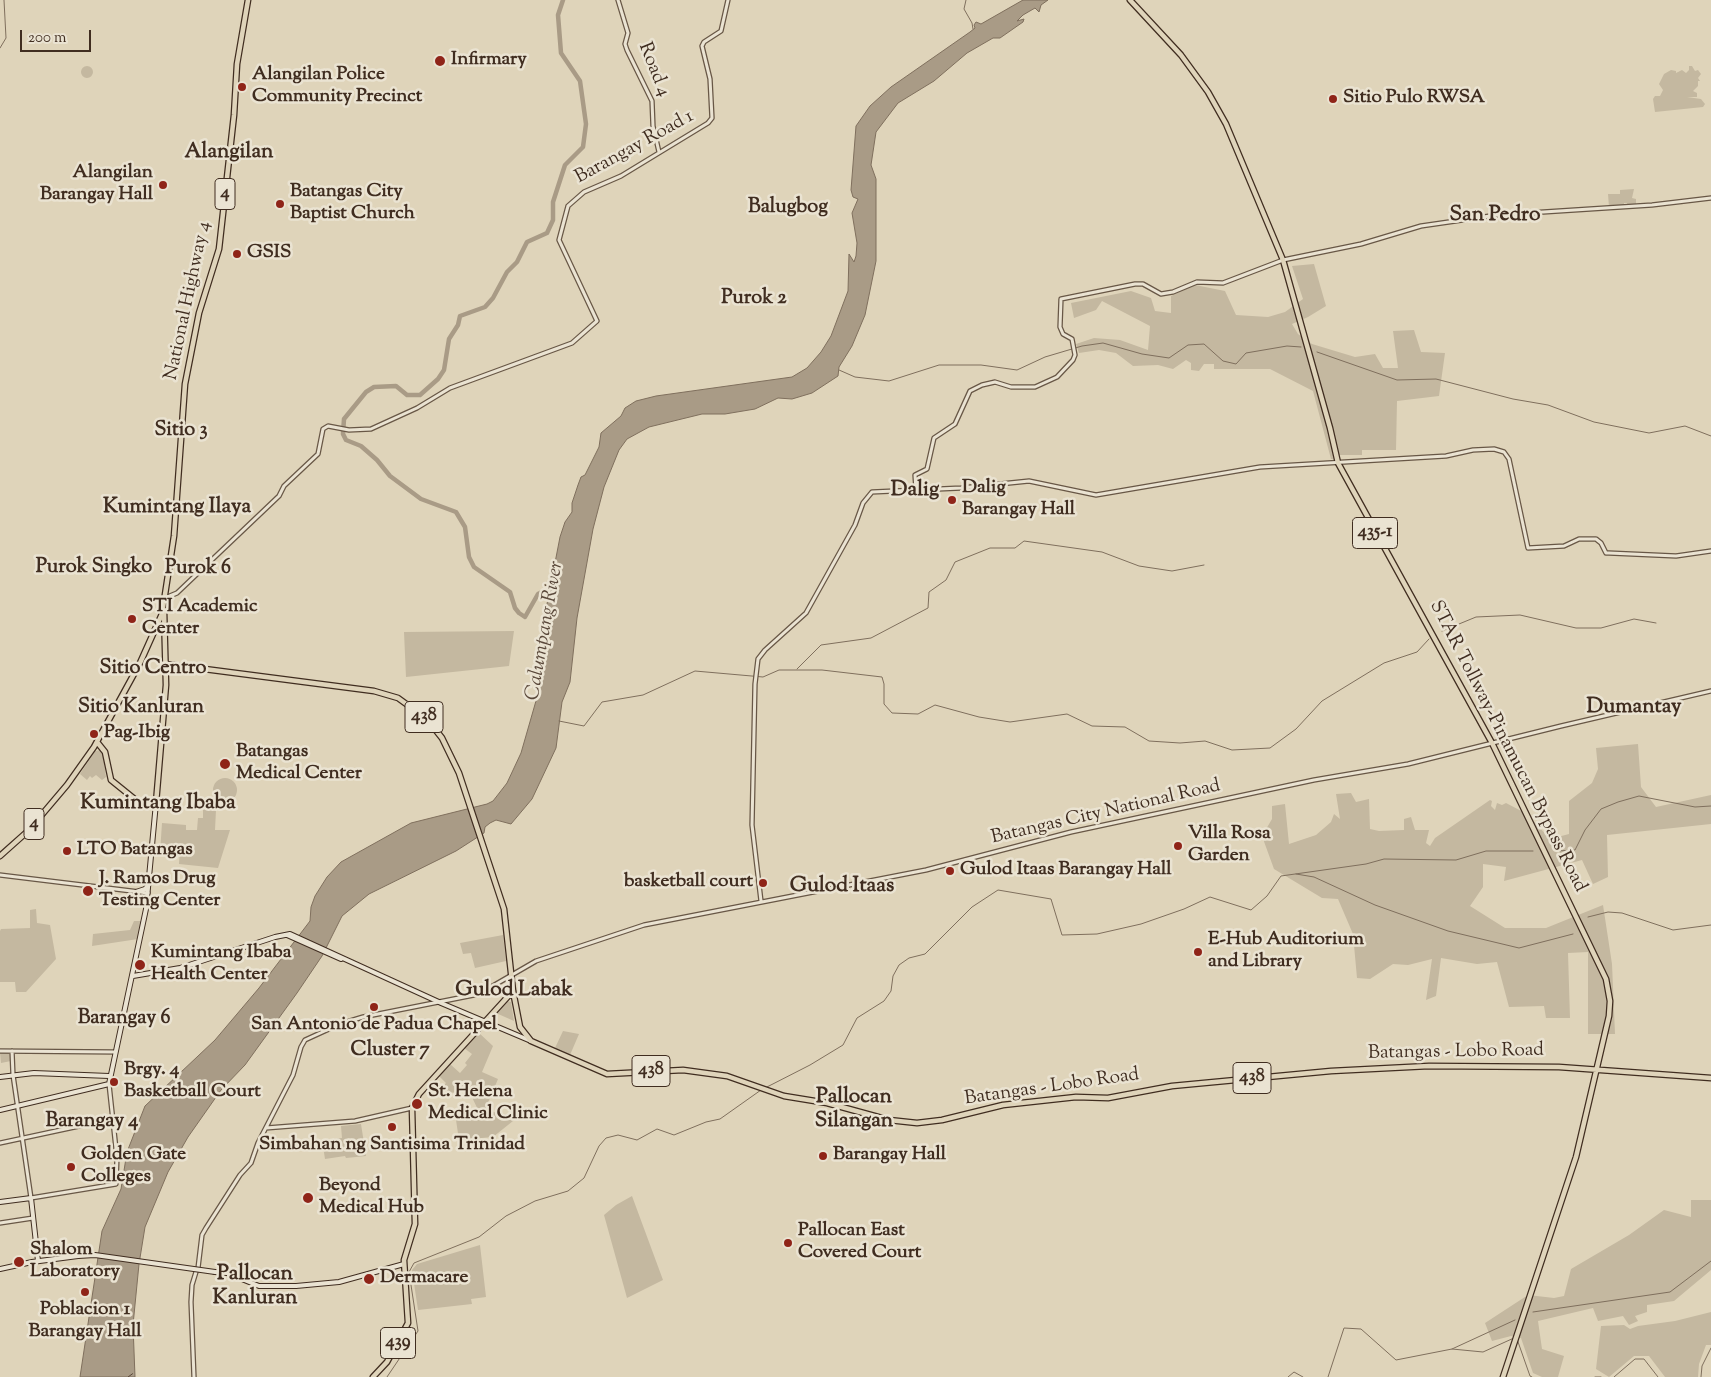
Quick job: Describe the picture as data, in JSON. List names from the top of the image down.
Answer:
{
  "streets": {
    "main road": [
      "4",
      "National Highway 4",
      "435-1",
      "438",
      "STAR Tollway-Pinamucan Bypass Road",
      "Batangas - Lobo Road",
      "439"
    ],
    "street": ["Road 4", "Barangay Road 1", "Batangas City National Road"]
  },
  "crossings": [
    ["Road 4", "Barangay Road 1"],
    ["Barangay Road 1", "National Highway 4"],
    ["4", "National Highway 4"],
    ["National Highway 4", "438"],
    ["438", "Batangas City National Road"],
    ["438", "Batangas - Lobo Road"],
    ["STAR Tollway-Pinamucan Bypass Road", "Batangas City National Road"],
    ["STAR Tollway-Pinamucan Bypass Road", "Batangas - Lobo Road"]
  ],
  "districts": [
    "Alangilan",
    "Balugbog",
    "San Pedro",
    "Purok 2",
    "Sitio 3",
    "Dalig",
    "Kumintang Ilaya",
    "Purok Singko",
    "Purok 6",
    "Sitio Centro",
    "Dumantay",
    "Sitio Kanluran",
    "Kumintang Ibaba",
    "Gulod Itaas",
    "Gulod Labak",
    "Barangay 6",
    "Cluster 7",
    "Pallocan Silangan",
    "Barangay 4",
    "Pallocan Kanluran"
  ],
  "water": ["Calumpang River"],
  "places": [
    "Infirmary",
    "Alangilan Police Community Precinct",
    "Sitio Pulo RWSA",
    "Alangilan Barangay Hall",
    "Batangas City Baptist Church",
    "GSIS",
    "Dalig Barangay Hall",
    "STI Academic Center",
    "Pag-Ibig",
    "Batangas Medical Center",
    "Villa Rosa Garden",
    "LTO Batangas",
    "Gulod Itaas Barangay Hall",
    "basketball court",
    "J. Ramos Drug Testing Center",
    "E-Hub Auditorium and Library",
    "Kumintang Ibaba Health Center",
    "San Antonio de Padua Chapel",
    "Brgy. 4 Basketball Court",
    "St. Helena Medical Clinic",
    "Simbahan ng Santisima Trinidad",
    "Barangay Hall",
    "Golden Gate Colleges",
    "Beyond Medical Hub",
    "Pallocan East Covered Court",
    "Shalom Laboratory",
    "Dermacare",
    "Poblacion 1 Barangay Hall"
  ],
  "scale_bar": "200 m"
}
